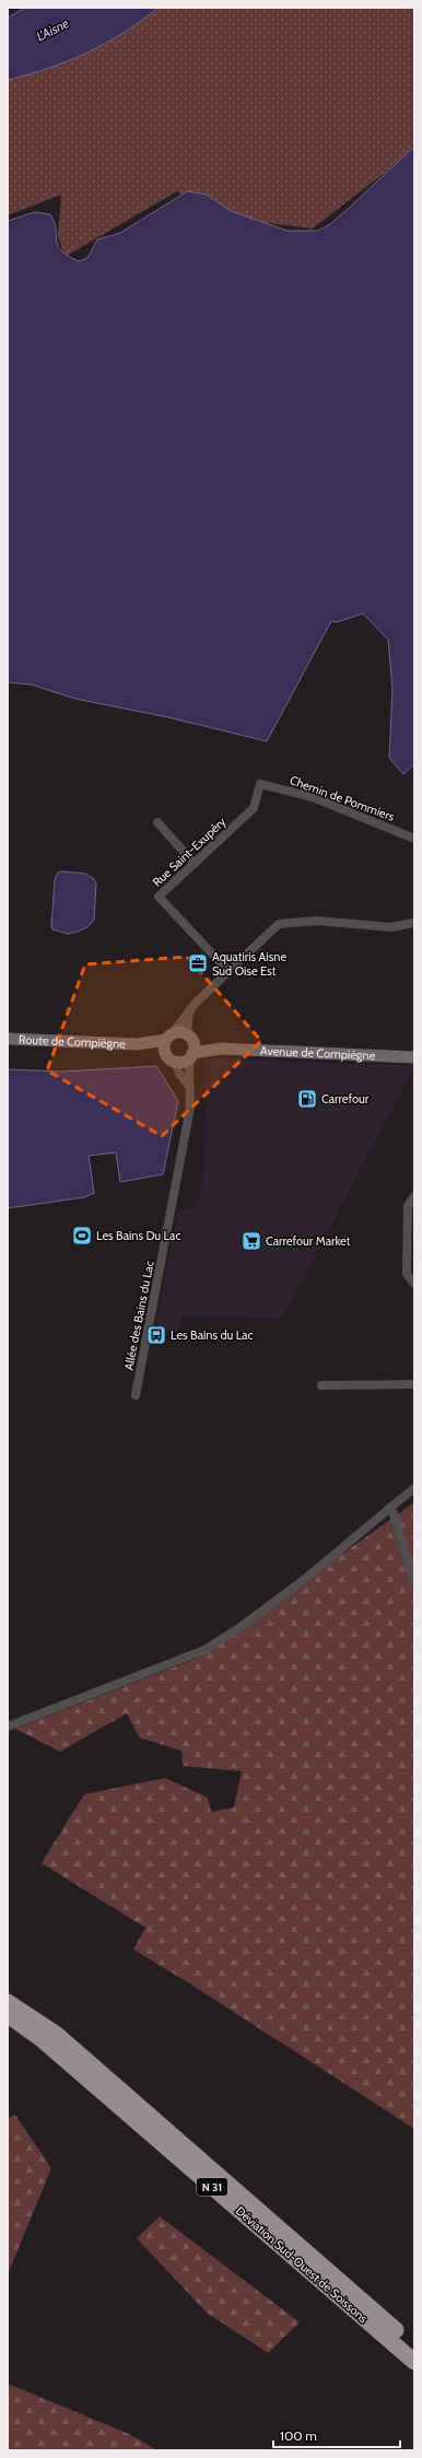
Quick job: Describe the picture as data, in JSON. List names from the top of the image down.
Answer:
{
  "streets": {
    "highway": ["N 31", "Déviation Sud-Ouest de Soissons"],
    "main road": ["Route de Compiègne", "Avenue de Compiègne"],
    "street": ["Chemin de Pommiers", "Rue Saint-Exupéry", "Allée des Bains du Lac"]
  },
  "crossings": [
    ["Chemin de Pommiers", "Rue Saint-Exupéry"],
    ["Avenue de Compiègne", "Allée des Bains du Lac"]
  ],
  "water": ["L'Aisne"],
  "places": {
    "office": ["Aquatiris Aisne Sud Oise Est"],
    "fuel station": ["Carrefour"],
    "sports": ["Les Bains Du Lac"],
    "supermarket": ["Carrefour Market"],
    "bus stop": ["Les Bains du Lac"]
  },
  "scale_bar": "100 m"
}
